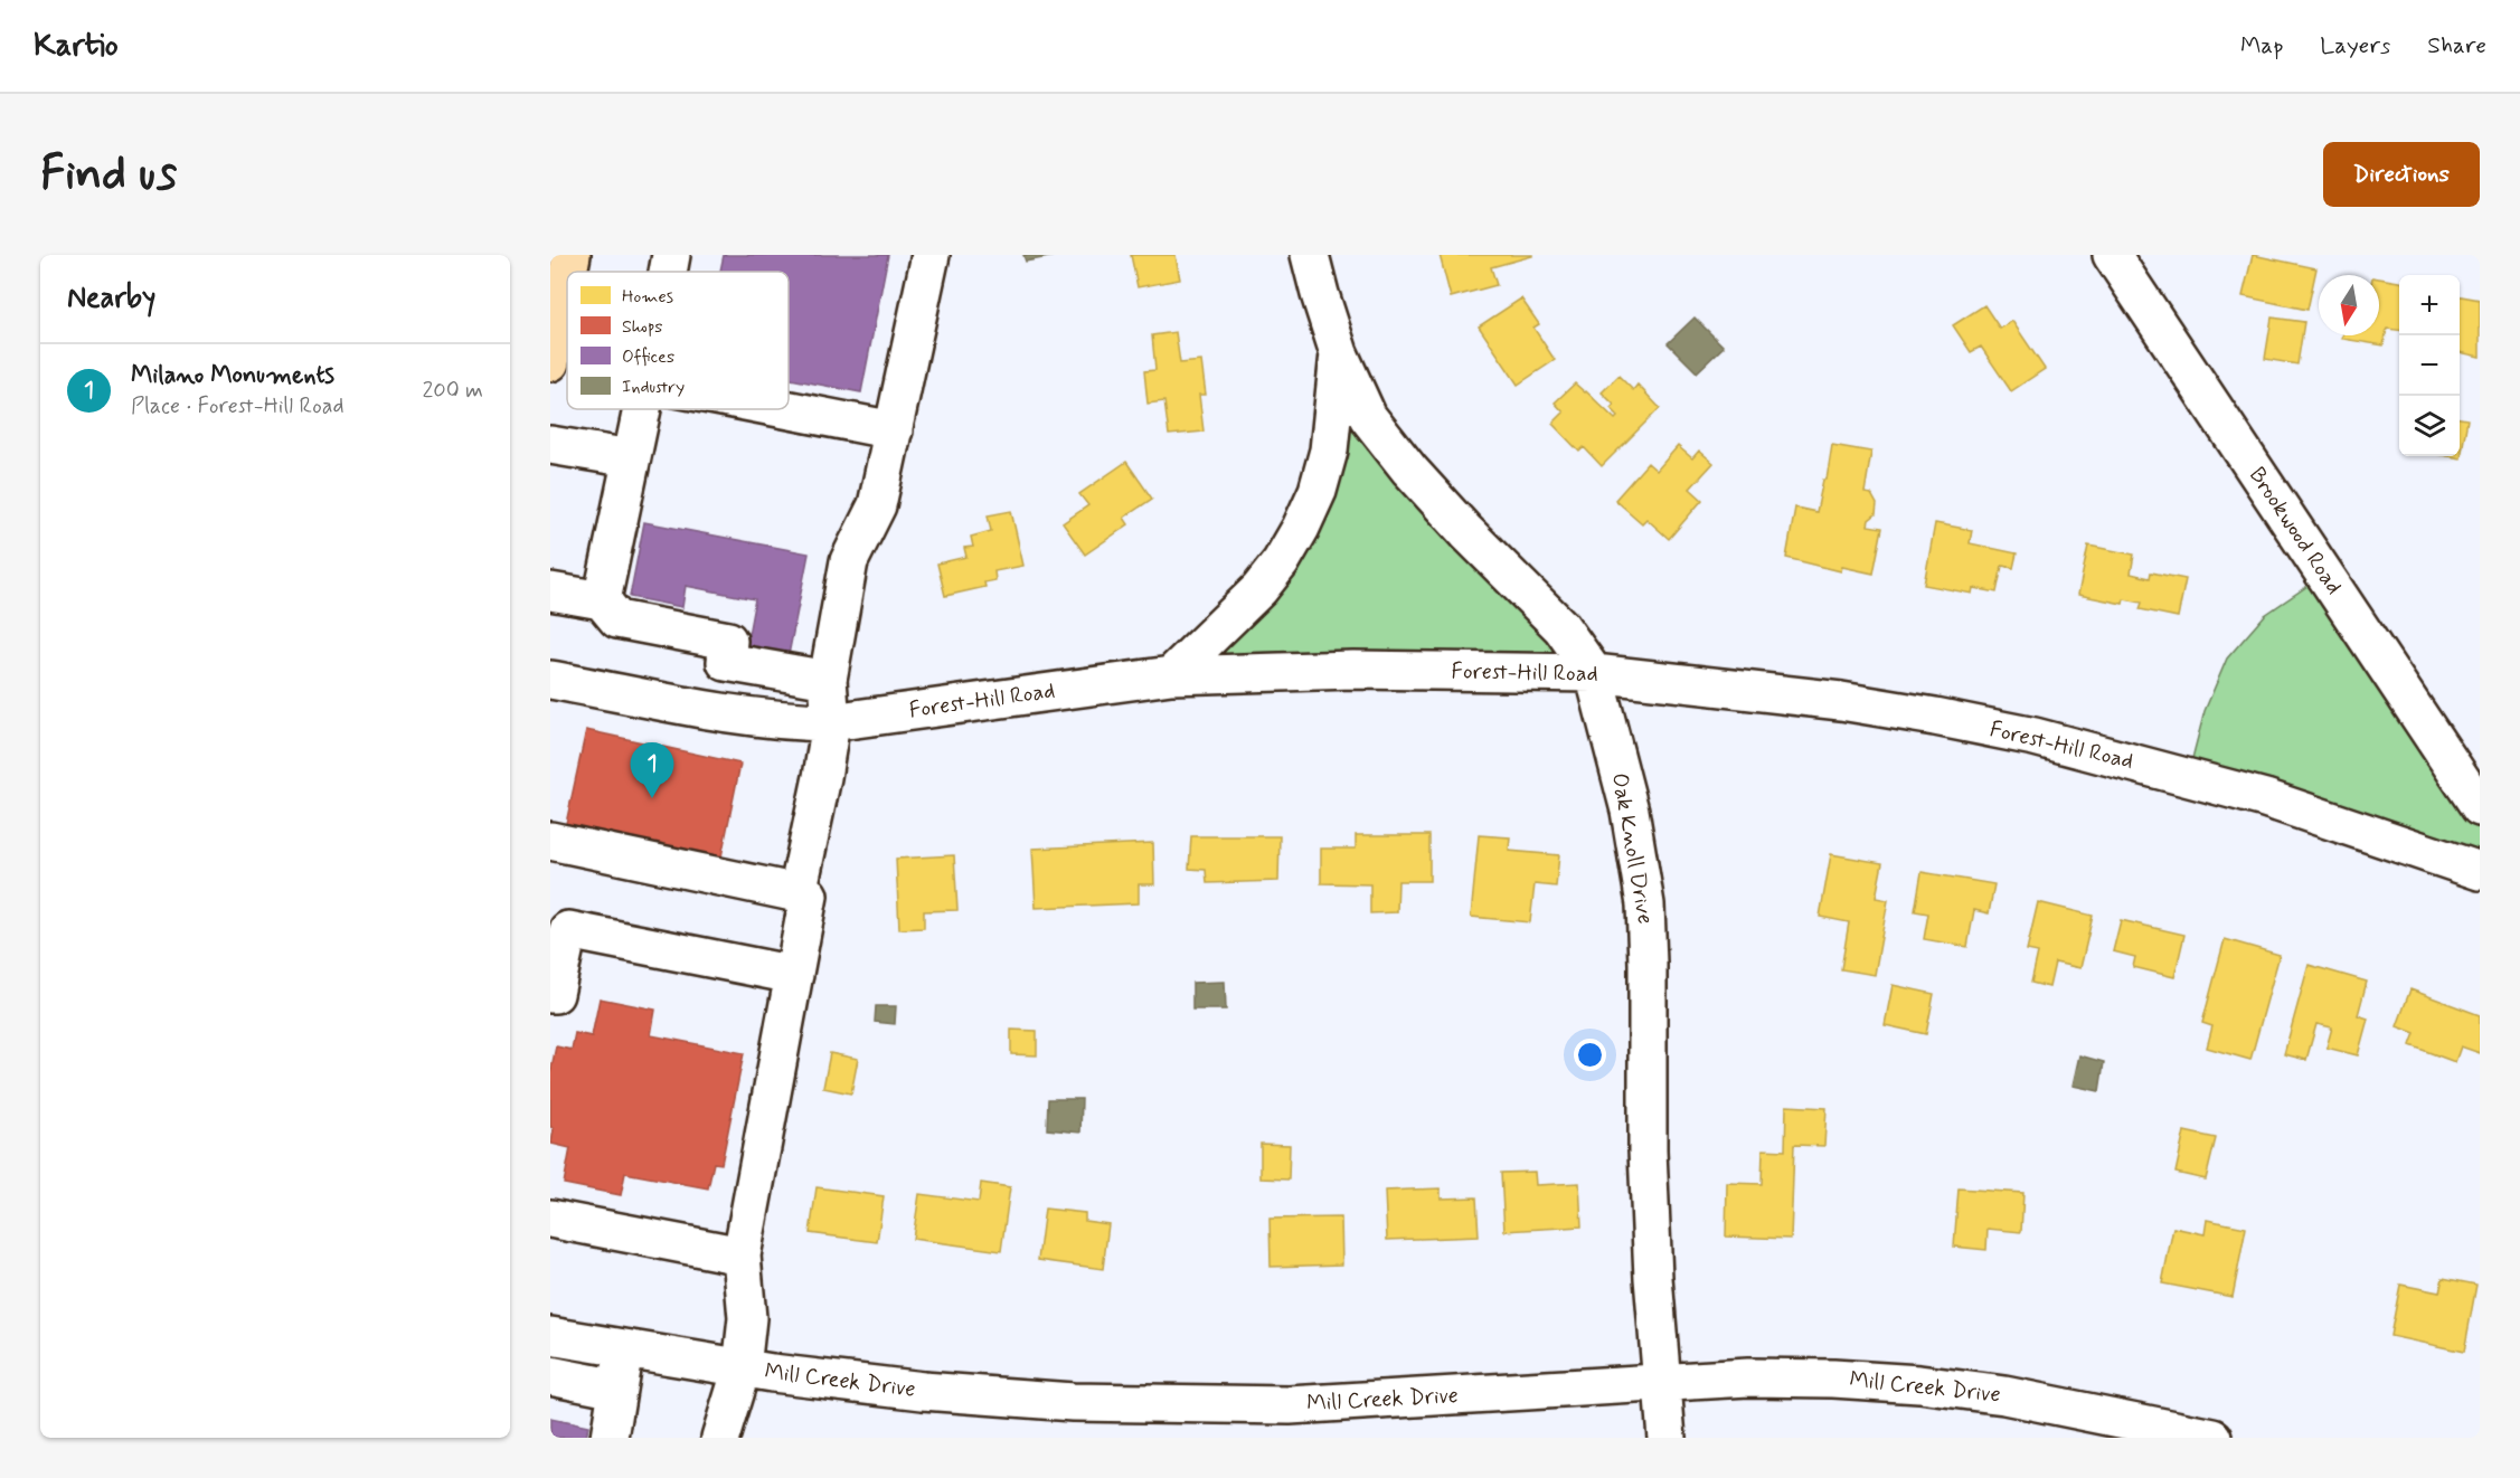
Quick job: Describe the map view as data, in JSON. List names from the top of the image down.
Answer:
{
  "streets": {
    "street": [
      "Brookwood Road",
      "Forest-Hill Road",
      "Oak Knoll Drive",
      "Mill Creek Drive"
    ]
  },
  "crossings": [
    ["Forest-Hill Road", "Oak Knoll Drive"],
    ["Oak Knoll Drive", "Mill Creek Drive"]
  ],
  "legend": [
    "Homes",
    "Shops",
    "Offices",
    "Industry"
  ],
  "north": "bottom",
  "page": {
    "header": "Kartio",
    "nav": ["Map", "Layers", "Share"],
    "buttons": "Directions",
    "title": "Find us",
    "heading": "Nearby",
    "map_buttons": ["+", "−"],
    "list": [
      {
        "mark": "1",
        "name": "Milano Monuments",
        "note": "Place · Forest-Hill Road",
        "value": "200 m"
      }
    ],
    "pins": "1"
  }
}
